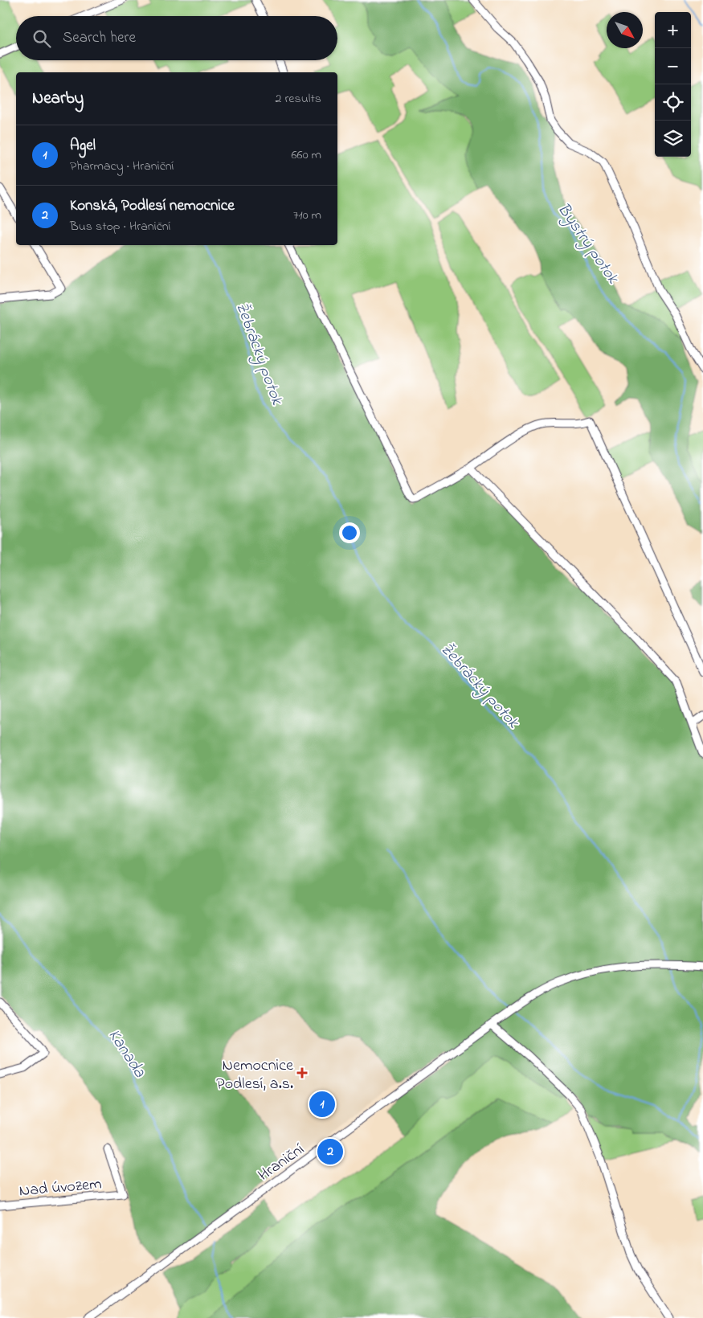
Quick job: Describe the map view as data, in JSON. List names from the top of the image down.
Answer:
{
  "streets": {
    "street": ["Hraniční", "Nad úvozem"]
  },
  "water": ["Bystrý potok", "Žebrácký potok", "Kanada"],
  "places": {
    "health": ["Nemocnice Podlesí, a.s."]
  },
  "north": "bottom right",
  "page": {
    "map_buttons": ["+", "−"],
    "search": "Search here",
    "heading": ["Nearby", "2 results"],
    "list": [
      {
        "mark": "1",
        "name": "Agel",
        "note": "Pharmacy · Hraniční",
        "value": "660 m"
      },
      {
        "mark": "2",
        "name": "Konská, Podlesí nemocnice",
        "note": "Bus stop · Hraniční",
        "value": "710 m"
      }
    ],
    "pins": ["1", "2"]
  }
}
